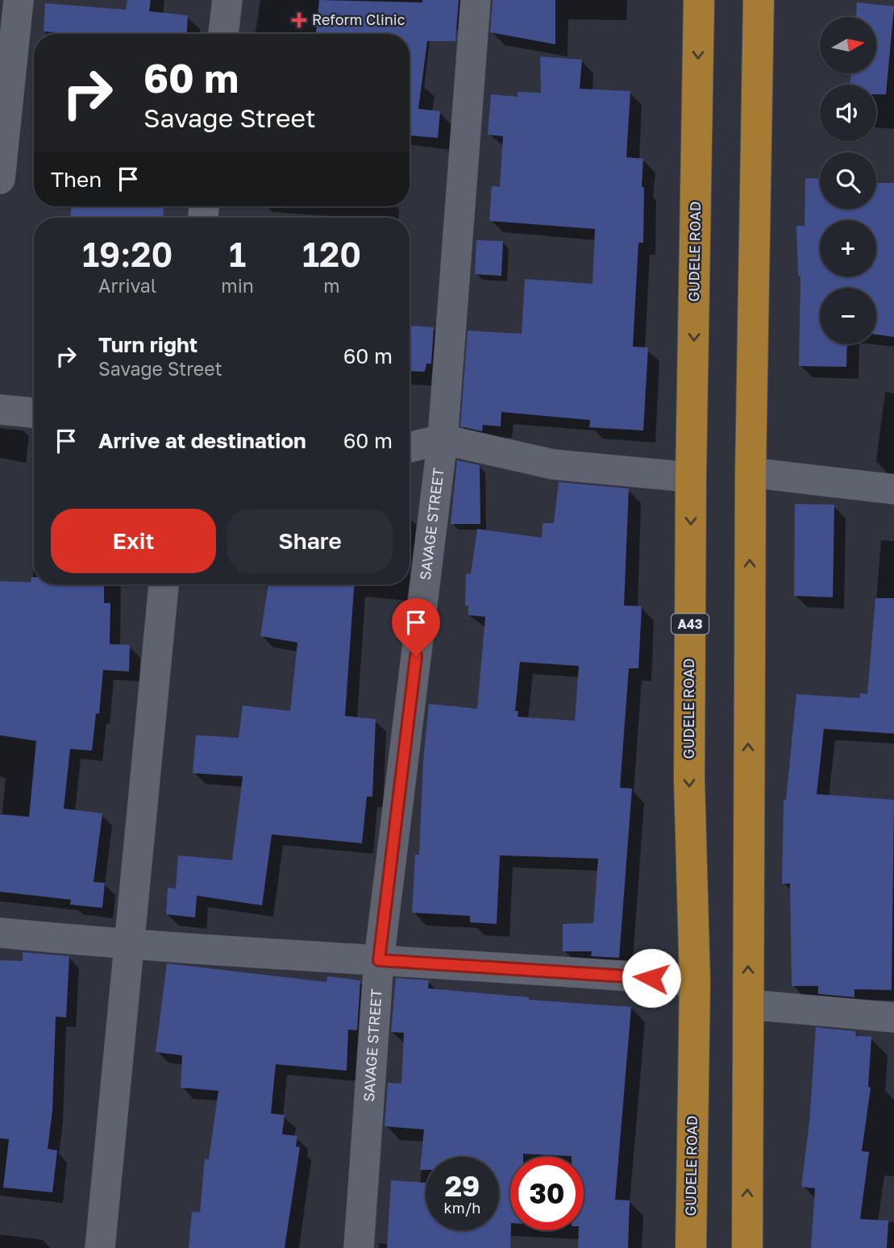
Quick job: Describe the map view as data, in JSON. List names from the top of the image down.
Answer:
{
  "streets": {
    "highway": ["GUDELE ROAD", "A43"],
    "street": ["SAVAGE STREET"]
  },
  "places": {
    "health": ["Reform Clinic"]
  },
  "north": "right",
  "page": {
    "map_buttons": ["+", "−"],
    "turn": ["60 m", "Savage Street"],
    "then": "Then",
    "eta": [
      "19:20",
      "Arrival",
      "1",
      "min",
      "120",
      "m"
    ],
    "list": [
      {
        "name": "Turn right",
        "note": "Savage Street",
        "value": "60 m"
      },
      {
        "name": "Arrive at destination",
        "value": "60 m"
      }
    ],
    "buttons": ["Exit", "Share"],
    "speed": "29 km/h",
    "limit": "30"
  }
}
